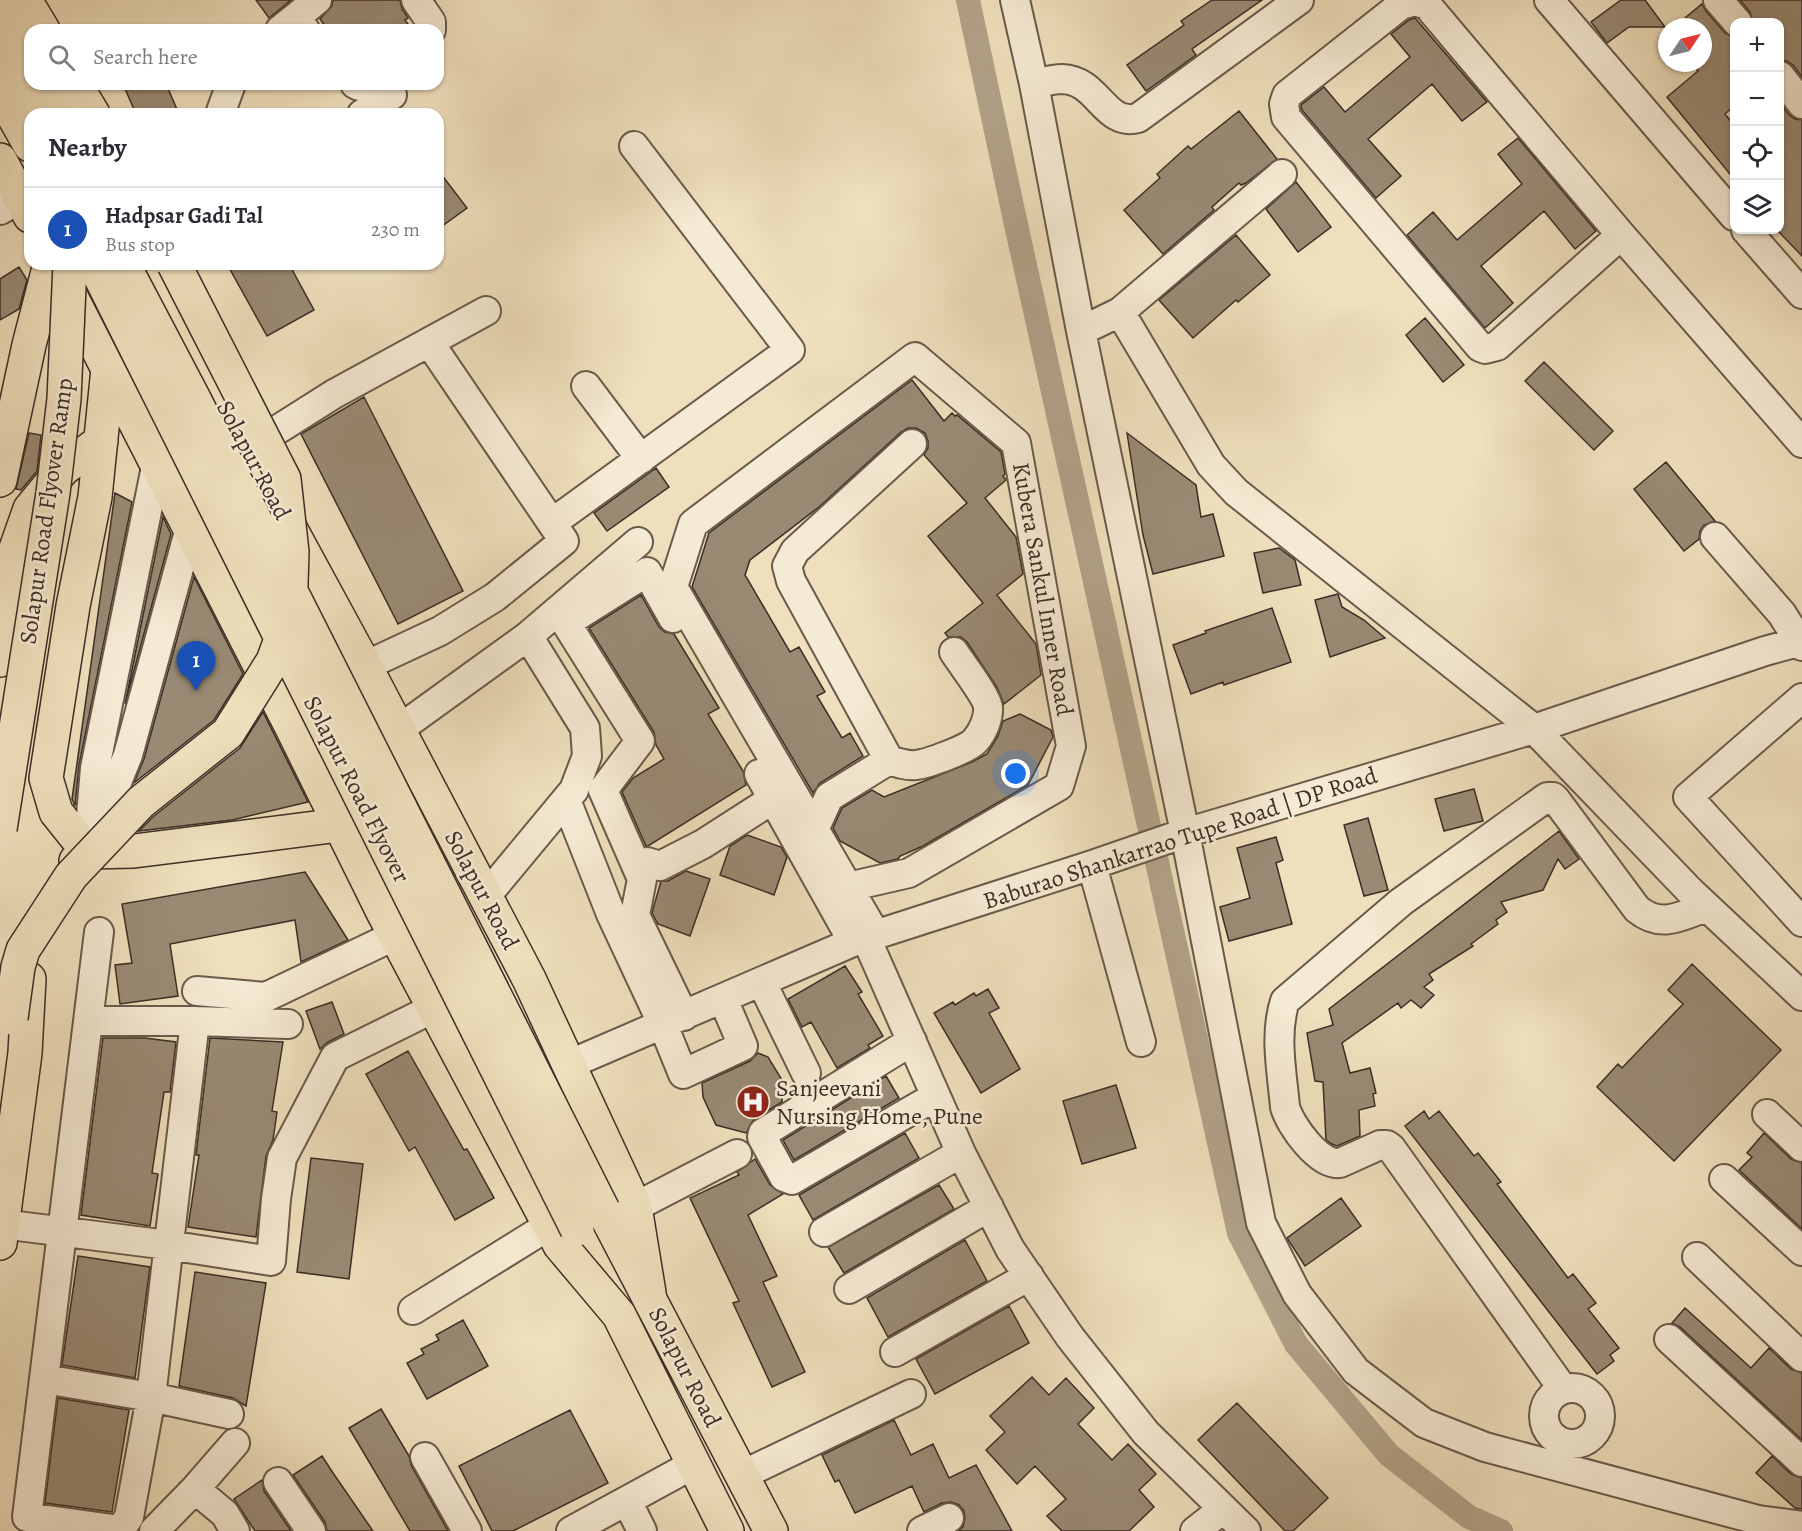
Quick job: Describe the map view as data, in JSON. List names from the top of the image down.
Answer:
{
  "streets": {
    "main road": ["Solapur Road", "Solapur Road Flyover Ramp", "Solapur Road Flyover"],
    "street": ["Kubera Sankul Inner Road", "Baburao Shankarrao Tupe Road | DP Road"]
  },
  "crossings": [
    ["Solapur Road", "Solapur Road Flyover"],
    ["Solapur Road", "Baburao Shankarrao Tupe Road | DP Road"],
    ["Kubera Sankul Inner Road", "Baburao Shankarrao Tupe Road | DP Road"]
  ],
  "places": {
    "hospital": ["Sanjeevani Nursing Home, Pune"]
  },
  "north": "top right",
  "page": {
    "map_buttons": ["+", "−"],
    "search": "Search here",
    "heading": "Nearby",
    "list": [
      {
        "mark": "1",
        "name": "Hadpsar Gadi Tal",
        "note": "Bus stop",
        "value": "230 m"
      }
    ],
    "pins": "1"
  }
}
